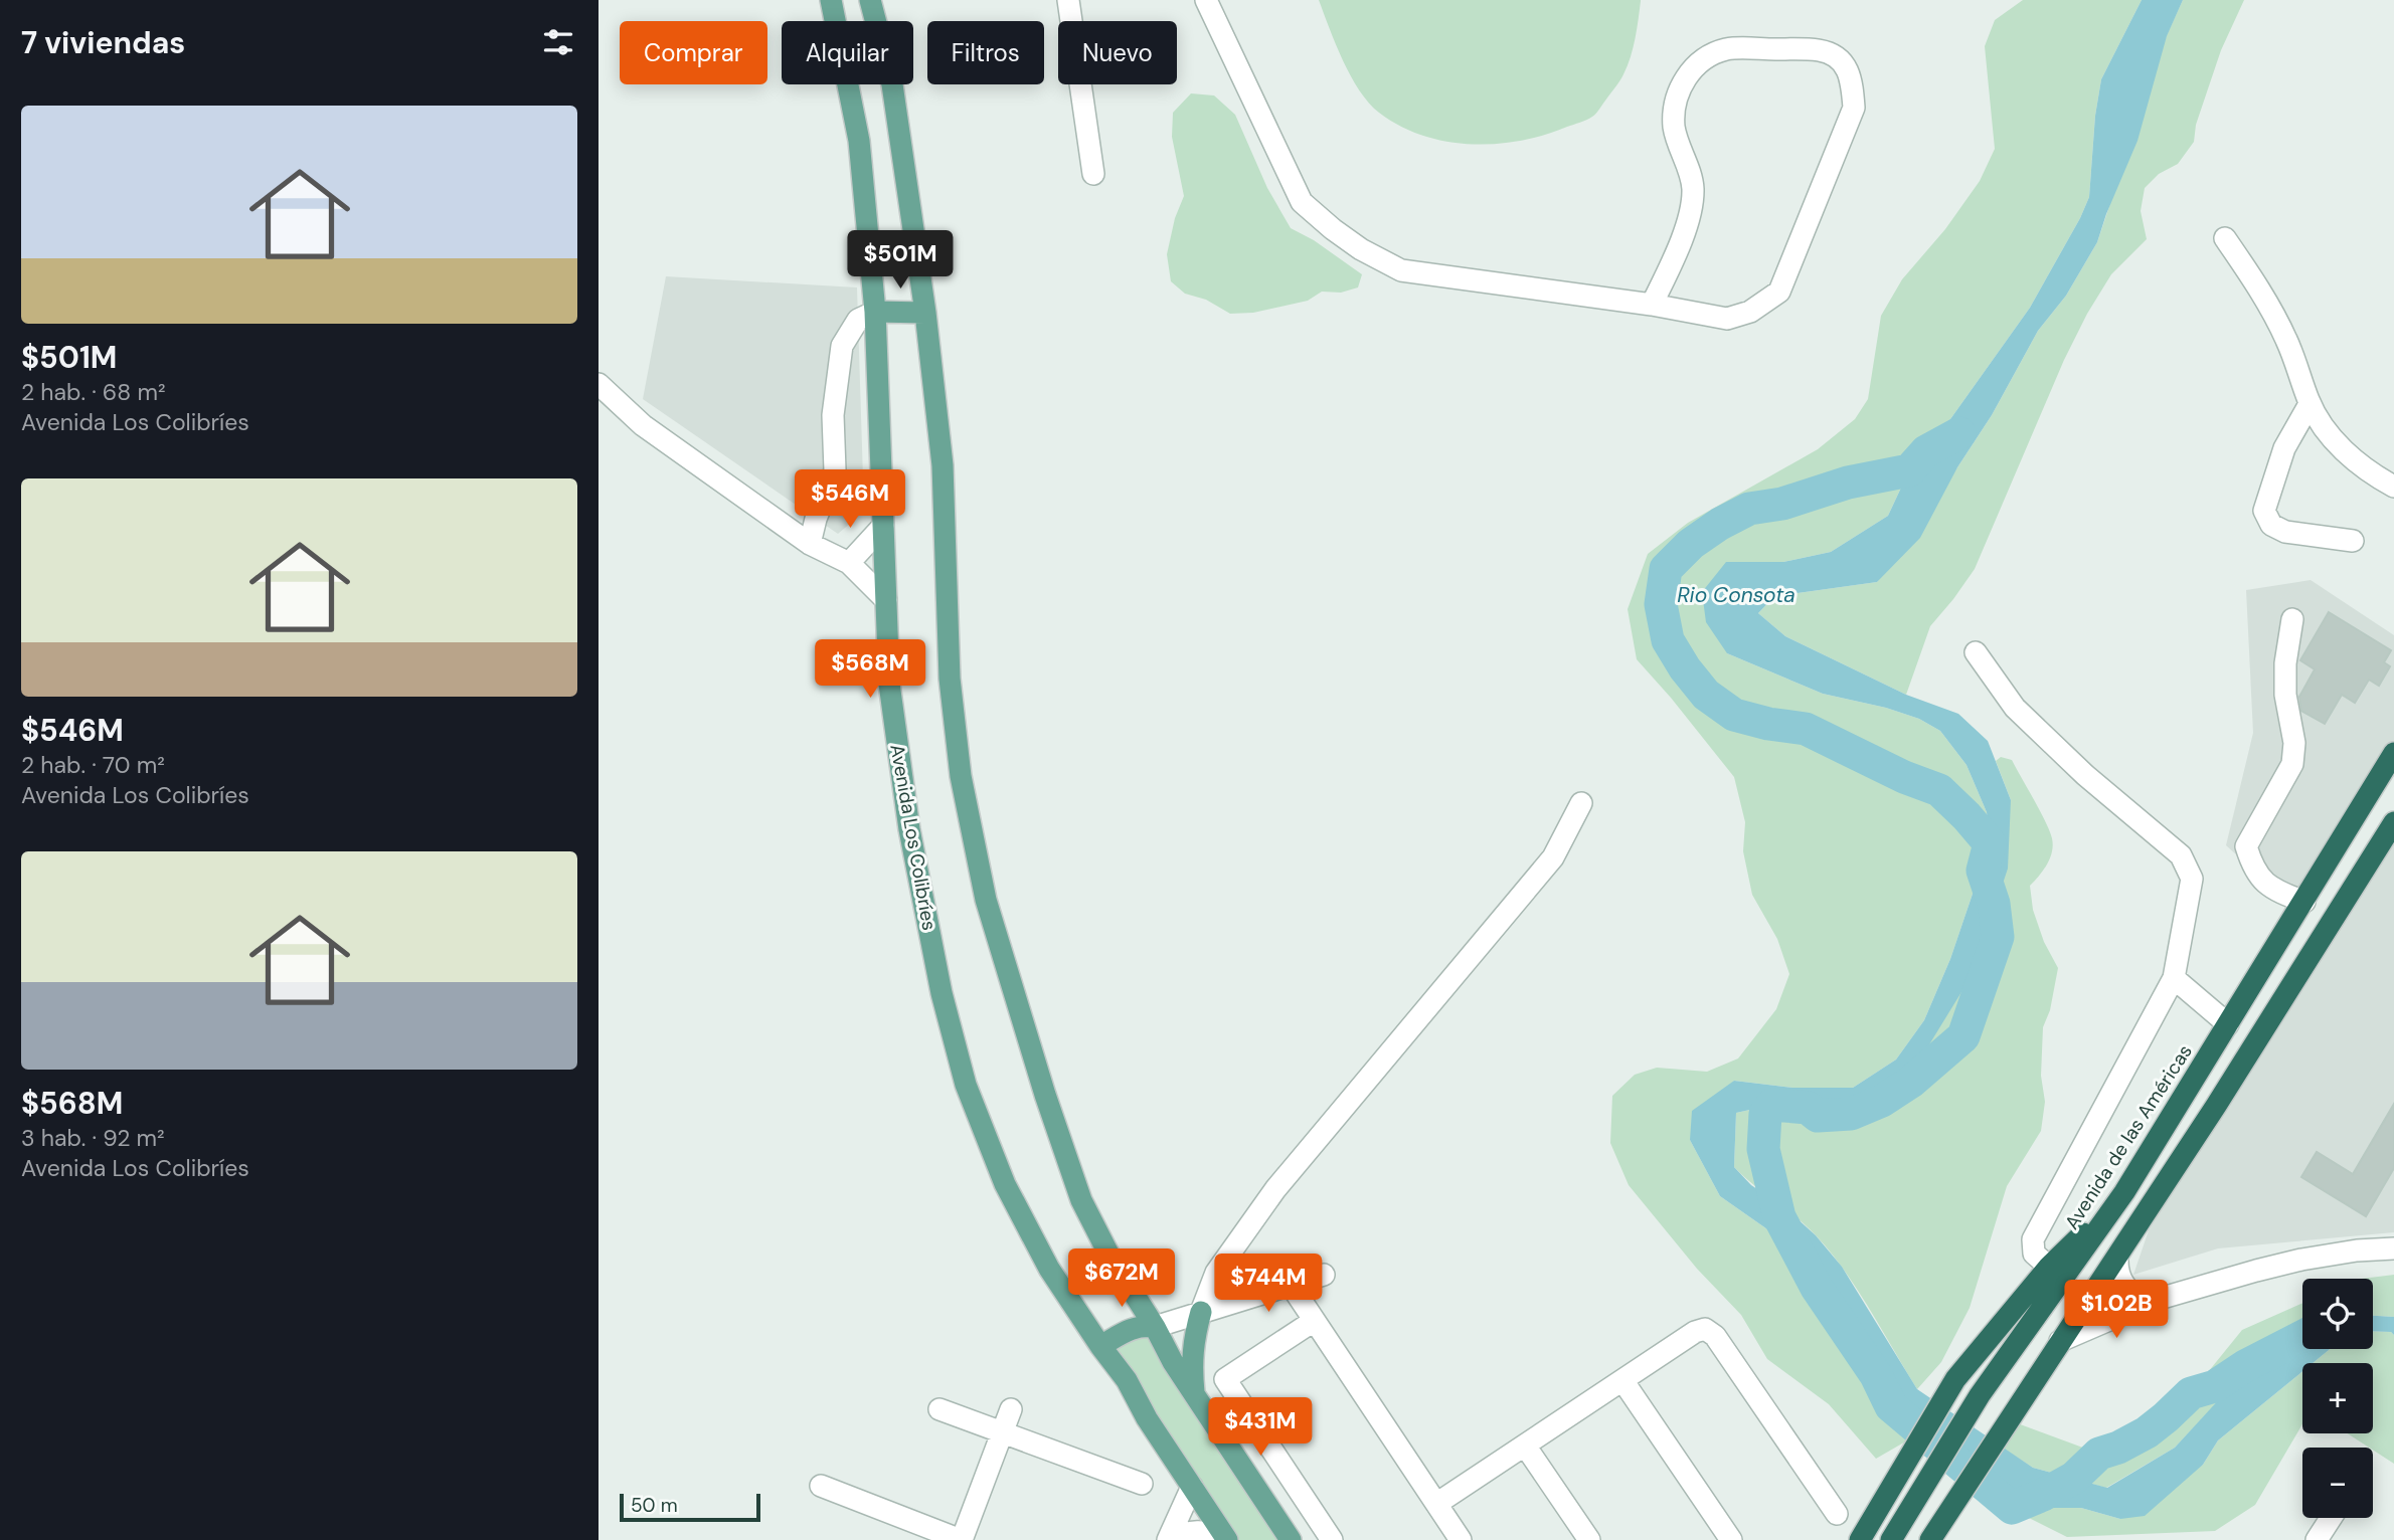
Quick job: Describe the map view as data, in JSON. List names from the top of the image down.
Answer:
{
  "streets": {
    "highway": ["Avenida de las Américas"],
    "main road": ["Avenida Los Colibríes"]
  },
  "water": ["Rio Consota"],
  "scale_bar": "50 m",
  "page": {
    "heading": "7 viviendas",
    "chip": [
      "Comprar",
      "Alquilar",
      "Filtros",
      "Nuevo"
    ],
    "list": [
      {
        "name": "$501M",
        "note": "2 hab. · 68 m² · Avenida Los Colibríes"
      },
      {
        "name": "$546M",
        "note": "2 hab. · 70 m² · Avenida Los Colibríes"
      },
      {
        "name": "$568M",
        "note": "3 hab. · 92 m² · Avenida Los Colibríes"
      }
    ],
    "price": [
      "$501M",
      "$546M",
      "$568M",
      "$672M",
      "$744M",
      "$1.02B",
      "$431M"
    ],
    "map_buttons": ["+", "−"],
    "scale": "50 m"
  }
}
